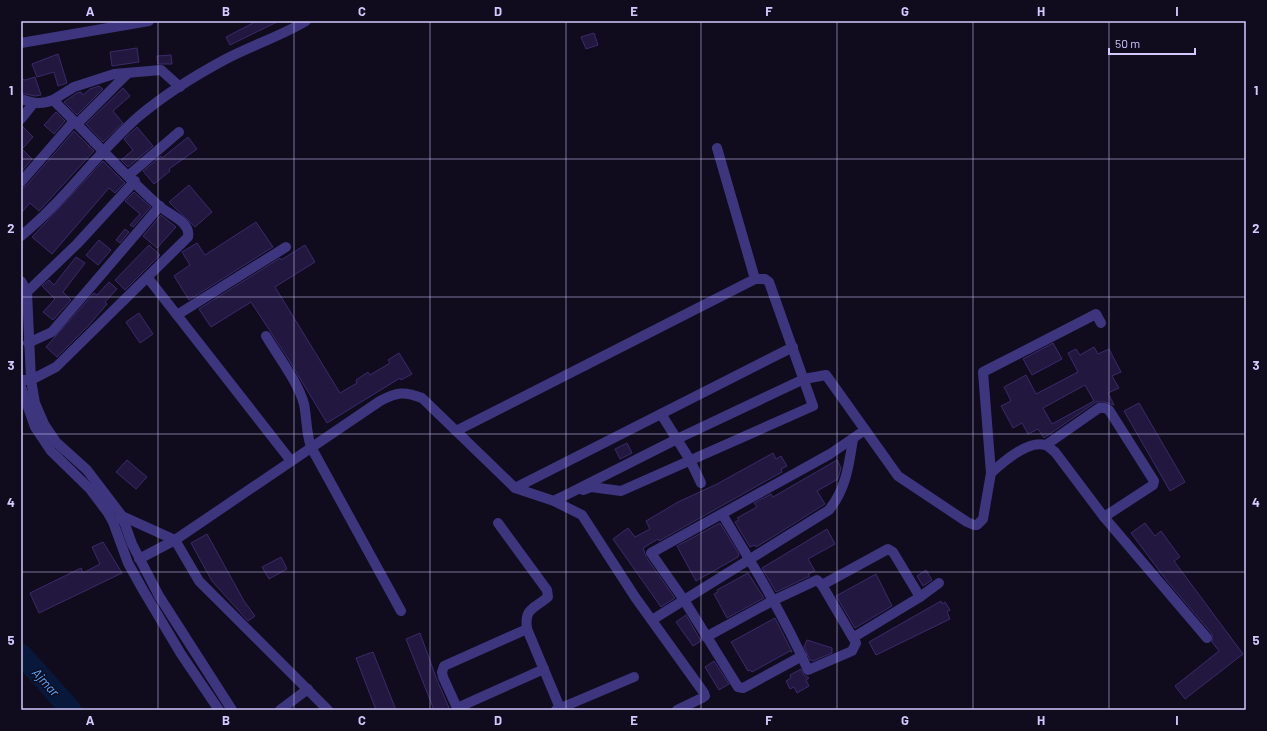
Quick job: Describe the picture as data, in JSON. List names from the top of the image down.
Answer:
{
  "water": ["Ajmar"],
  "scale_bar": "50 m",
  "grid": {
    "columns": [
      "A",
      "B",
      "C",
      "D",
      "E",
      "F",
      "G",
      "H",
      "I"
    ],
    "rows": [
      "1",
      "2",
      "3",
      "4",
      "5"
    ]
  }
}
